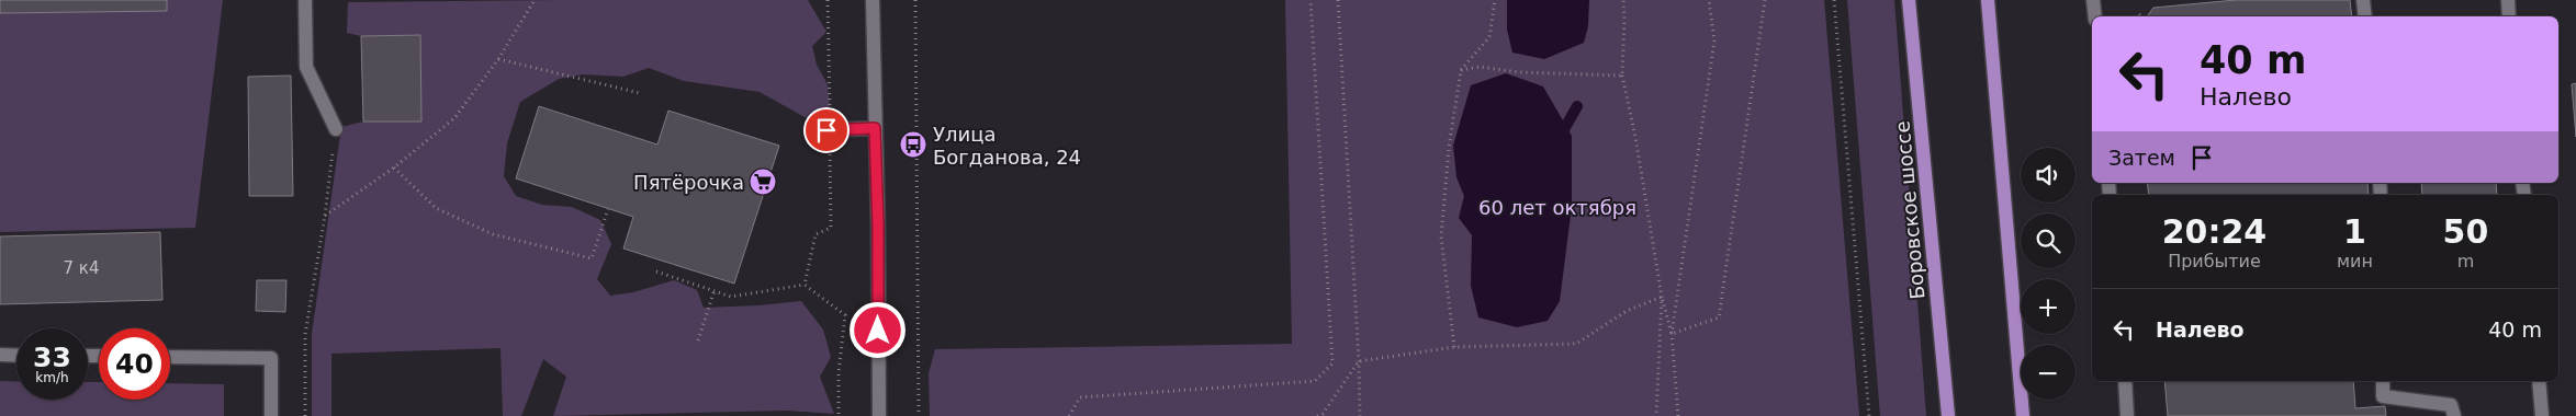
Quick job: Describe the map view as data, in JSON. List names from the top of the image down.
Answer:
{
  "streets": {
    "main road": ["Боровское шоссе"]
  },
  "parks": ["60 лет октября"],
  "places": {
    "bus stop": ["Улица Богданова, 24"],
    "supermarket": ["Пятёрочка"]
  },
  "house_numbers": ["7 к4"],
  "page": {
    "turn": ["40 m", "Налево"],
    "then": "Затем",
    "map_buttons": ["+", "−"],
    "eta": [
      "20:24",
      "Прибытие",
      "1",
      "мин",
      "50",
      "m"
    ],
    "list": [
      {
        "name": "Налево",
        "value": "40 m"
      }
    ],
    "speed": "33 km/h",
    "limit": "40"
  }
}
